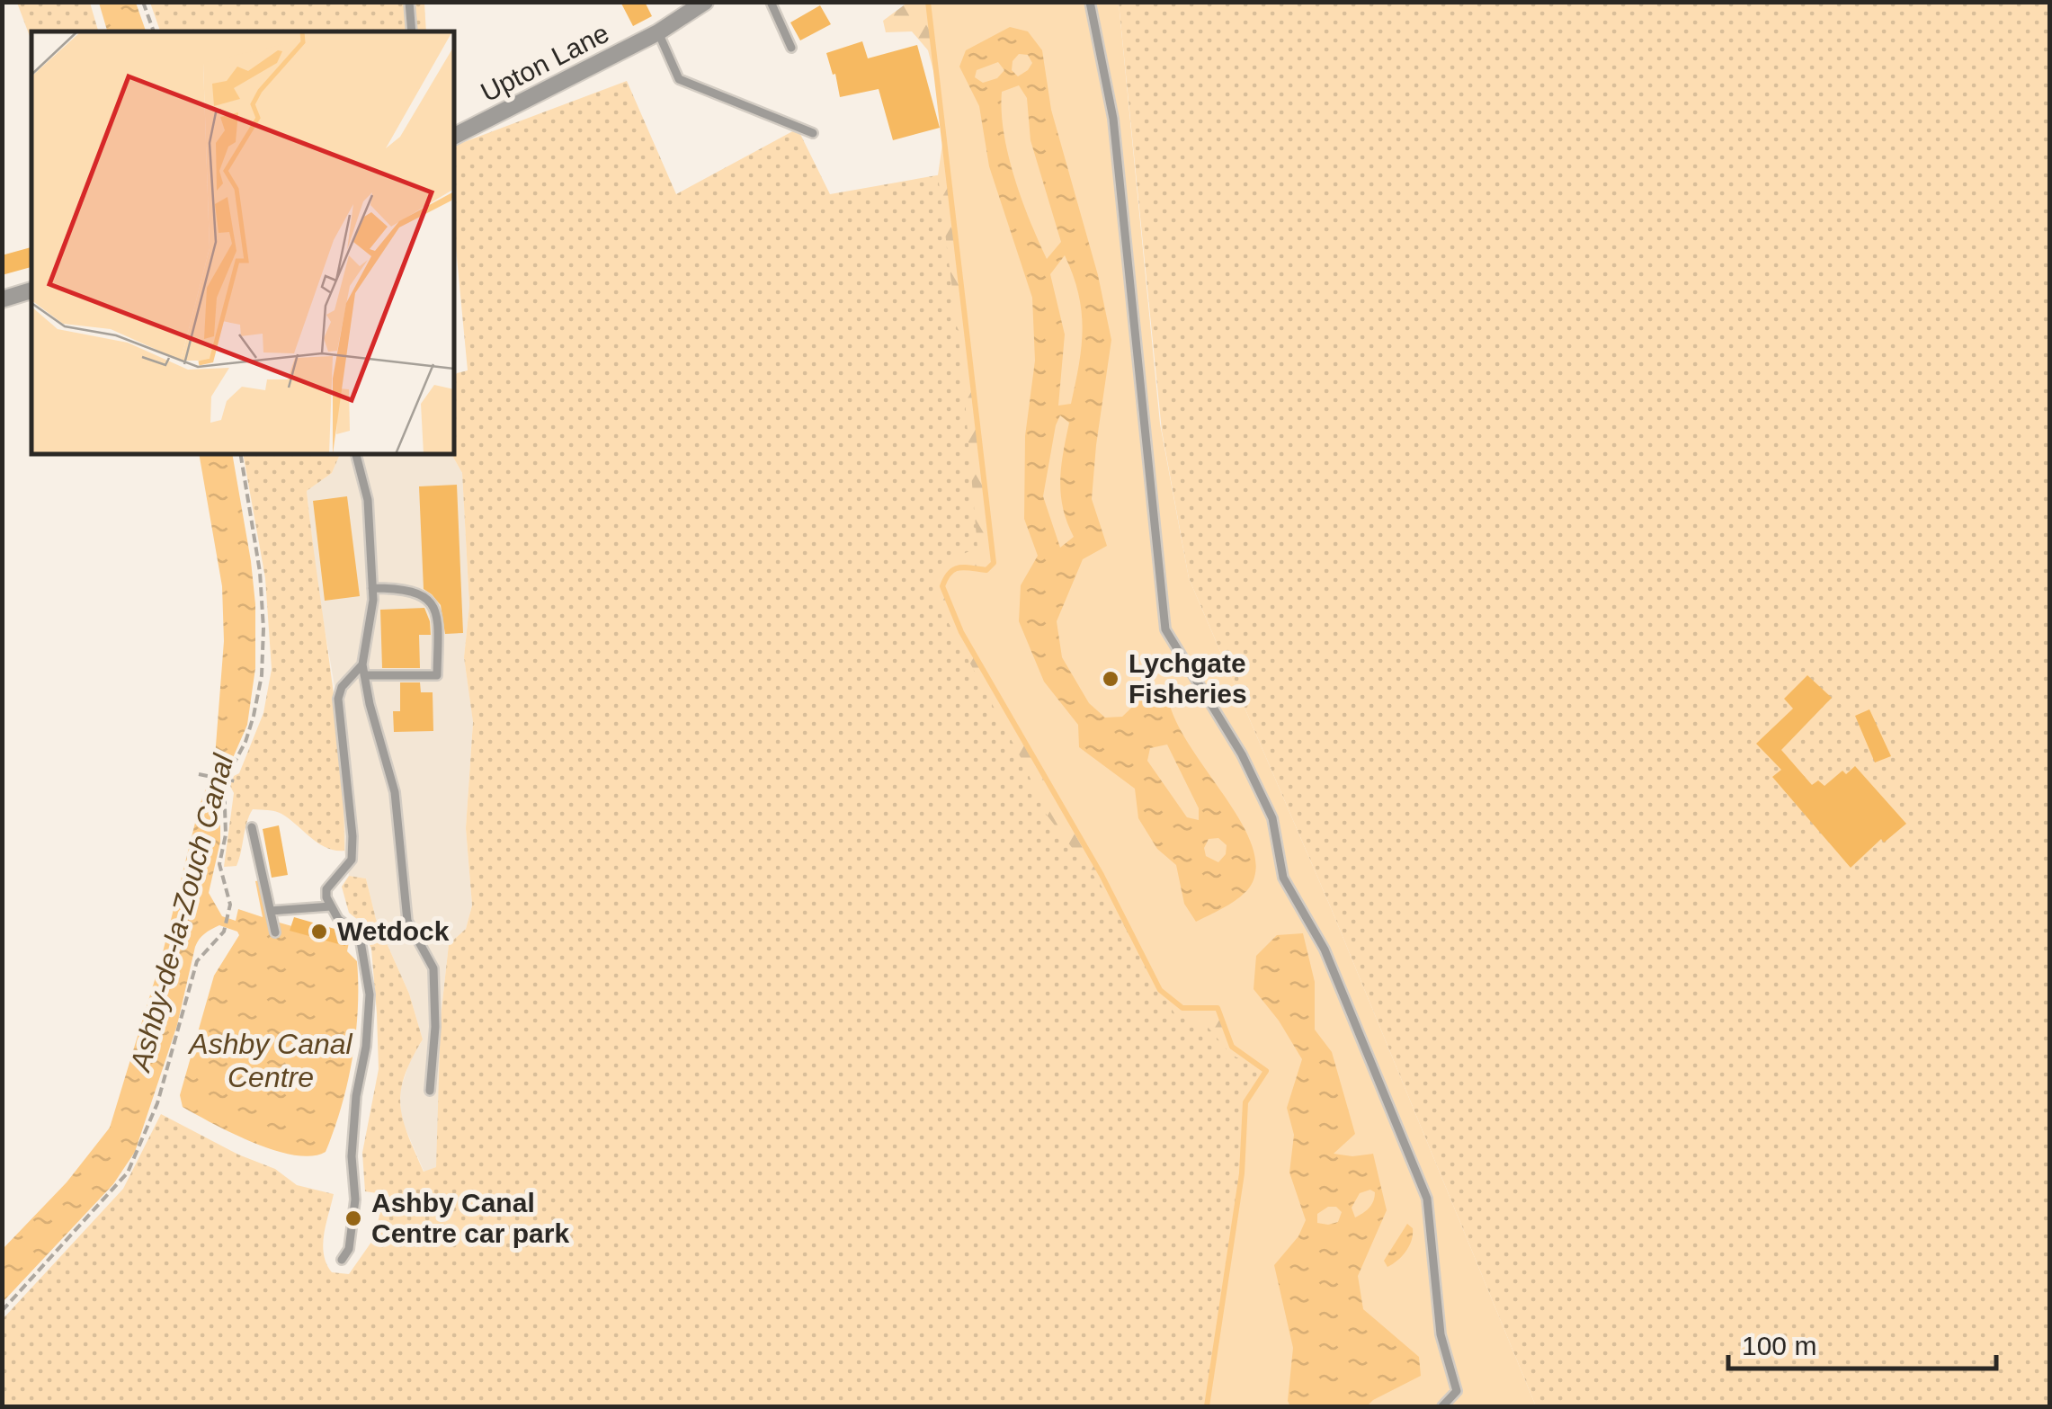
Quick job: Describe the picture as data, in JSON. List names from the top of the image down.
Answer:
{
  "streets": {
    "street": ["Upton Lane"]
  },
  "water": ["Ashby-de-la-Zouch Canal", "Ashby Canal Centre"],
  "places": ["Lychgate Fisheries", "Wetdock", "Ashby Canal Centre car park"],
  "scale_bar": "100 m"
}
